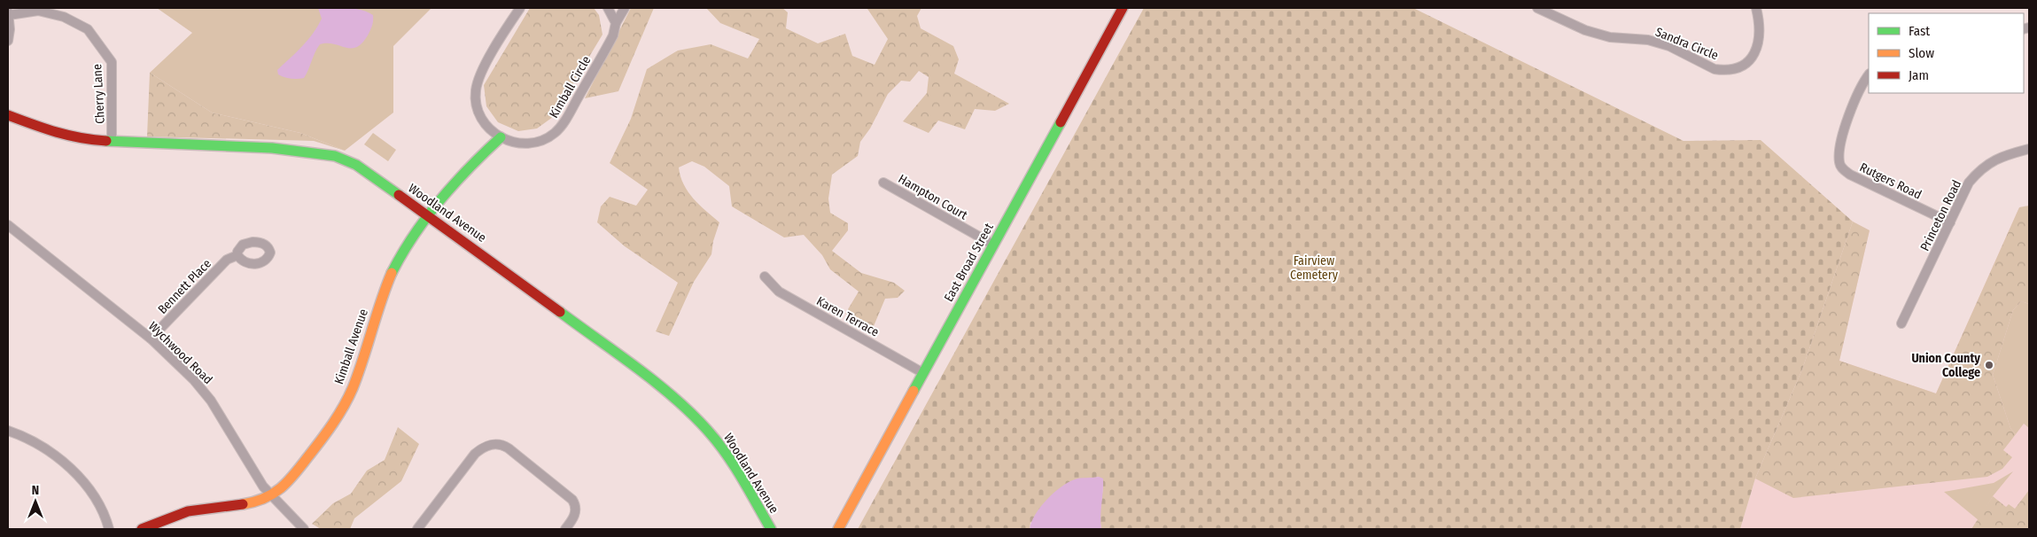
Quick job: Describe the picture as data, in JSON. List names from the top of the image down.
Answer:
{
  "streets": {
    "street": [
      "Sandra Circle",
      "Kimball Circle",
      "Cherry Lane",
      "Rutgers Road",
      "Hampton Court",
      "Woodland Avenue",
      "Princeton Road",
      "East Broad Street",
      "Bennett Place",
      "Karen Terrace",
      "Kimball Avenue",
      "Wychwood Road"
    ]
  },
  "crossings": [
    ["Kimball Circle", "Kimball Avenue"],
    ["Cherry Lane", "Woodland Avenue"],
    ["Rutgers Road", "Princeton Road"],
    ["Hampton Court", "East Broad Street"],
    ["Woodland Avenue", "Kimball Avenue"],
    ["East Broad Street", "Karen Terrace"],
    ["Bennett Place", "Wychwood Road"],
    ["Kimball Avenue", "Wychwood Road"]
  ],
  "parks": ["Fairview Cemetery"],
  "places": ["Union County College"],
  "legend": ["Fast", "Slow", "Jam"],
  "north": "top"
}
